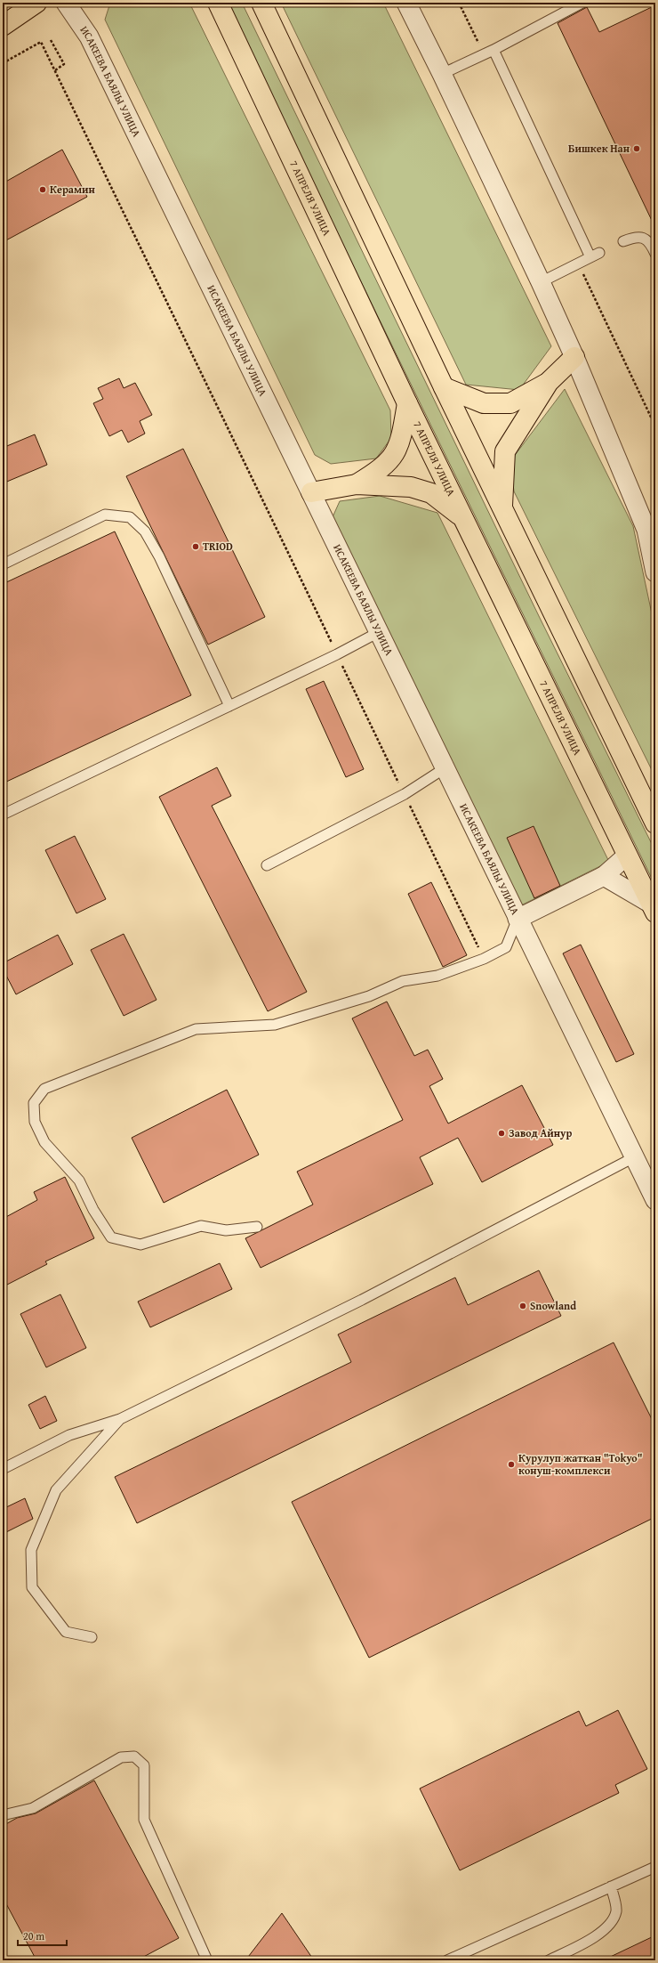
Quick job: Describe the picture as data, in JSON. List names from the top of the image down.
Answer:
{
  "streets": {
    "main road": ["7 АПРЕЛЯ УЛИЦА"],
    "street": ["ИСАКЕЕВА БАЯЛЫ УЛИЦА"]
  },
  "places": [
    "Бишкек Нан",
    "Керамин",
    "TRIOD",
    "Завод Айнур",
    "Snowland",
    "Курулуп жаткан \"Tokyo\" конуш-комплекси"
  ],
  "scale_bar": "20 m"
}
